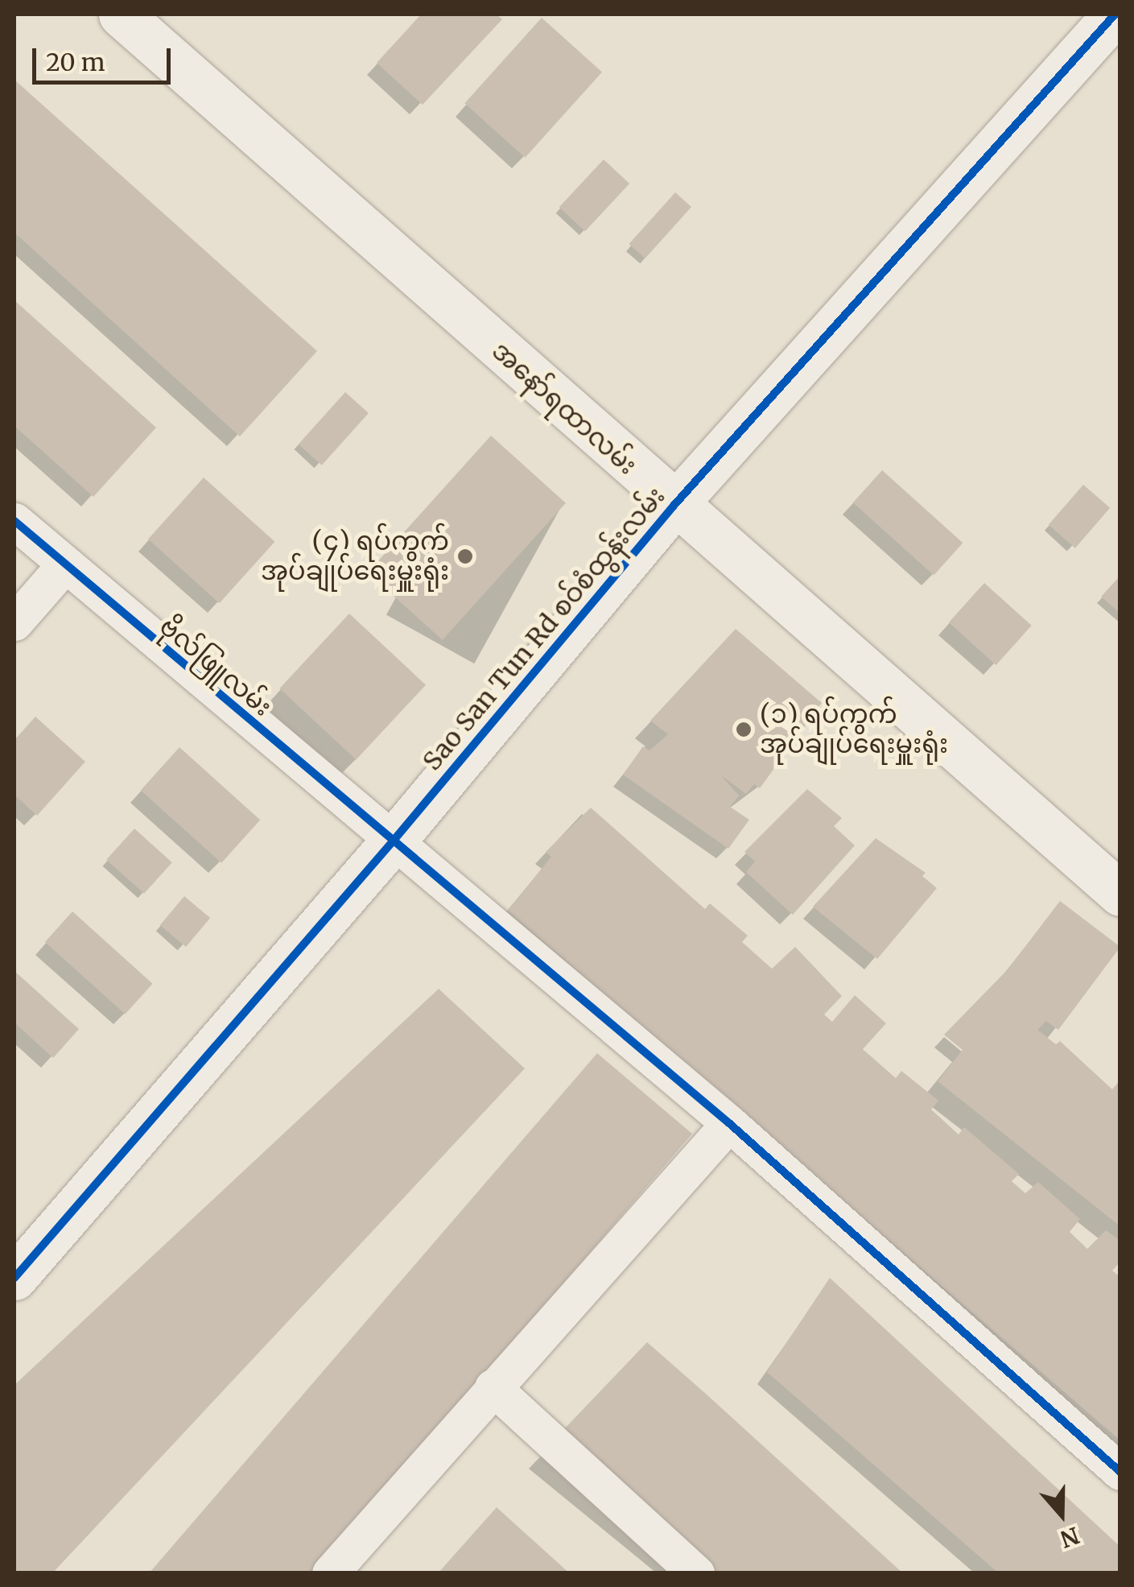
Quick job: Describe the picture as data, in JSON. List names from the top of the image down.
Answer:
{
  "streets": {
    "street": ["အနော်ရထာလမ်း", "Sao San Tun Rd စဝ်စံထွန်းလမ်း", "ဗိုလ်ဖြူလမ်း"]
  },
  "crossings": [
    ["အနော်ရထာလမ်း", "Sao San Tun Rd စဝ်စံထွန်းလမ်း"],
    ["Sao San Tun Rd စဝ်စံထွန်းလမ်း", "ဗိုလ်ဖြူလမ်း"]
  ],
  "places": ["(၄) ရပ်ကွက် အုပ်ချုပ်ရေးမှူးရုံး", "(၁) ရပ်ကွက် အုပ်ချုပ်ရေးမှူးရုံး"],
  "scale_bar": "20 m",
  "north": "bottom"
}
